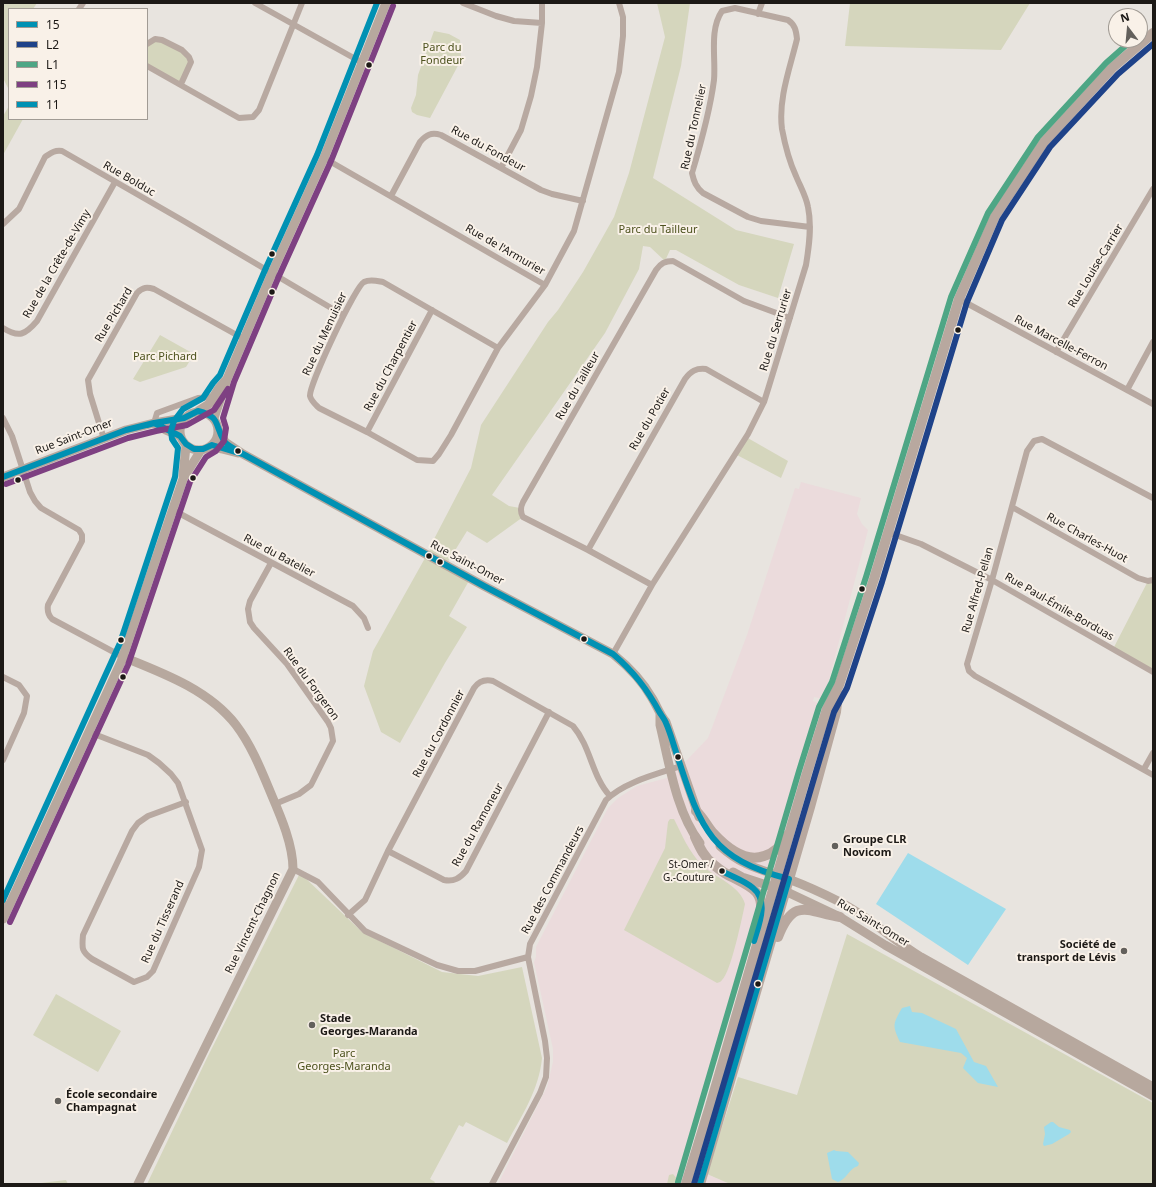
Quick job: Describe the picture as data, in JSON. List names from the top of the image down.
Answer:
{
  "streets": {
    "street": [
      "Rue du Tonnelier",
      "Rue du Fondeur",
      "Rue Bolduc",
      "Rue de l'Armurier",
      "Rue de la Crête-de-Vimy",
      "Rue Louise-Carrier",
      "Rue Pichard",
      "Rue du Serrurier",
      "Rue du Menuisier",
      "Rue Marcelle-Ferron",
      "Rue du Charpentier",
      "Rue du Tailleur",
      "Rue du Potier",
      "Rue Saint-Omer",
      "Rue Charles-Huot",
      "Rue du Batelier",
      "Rue Alfred-Pellan",
      "Rue Paul-Émile-Borduas",
      "Rue du Forgeron",
      "Rue du Cordonnier",
      "Rue du Ramoneur",
      "Rue des Commandeurs",
      "Rue du Tisserand",
      "Rue Vincent-Chagnon"
    ]
  },
  "crossings": [
    ["Rue du Tonnelier", "Rue du Serrurier"],
    ["Rue du Fondeur", "Rue de l'Armurier"],
    ["Rue Bolduc", "Rue de la Crête-de-Vimy"],
    ["Rue Bolduc", "Rue du Menuisier"],
    ["Rue de l'Armurier", "Rue du Menuisier"],
    ["Rue Louise-Carrier", "Rue Marcelle-Ferron"],
    ["Rue Pichard", "Rue Saint-Omer"],
    ["Rue du Serrurier", "Rue du Tailleur"],
    ["Rue du Serrurier", "Rue du Potier"],
    ["Rue du Serrurier", "Rue Saint-Omer"],
    ["Rue du Menuisier", "Rue du Charpentier"],
    ["Rue du Tailleur", "Rue du Potier"],
    ["Rue Saint-Omer", "Rue des Commandeurs"],
    ["Rue Charles-Huot", "Rue Alfred-Pellan"],
    ["Rue du Batelier", "Rue du Forgeron"],
    ["Rue Alfred-Pellan", "Rue Paul-Émile-Borduas"],
    ["Rue du Forgeron", "Rue Vincent-Chagnon"],
    ["Rue du Cordonnier", "Rue du Ramoneur"],
    ["Rue du Cordonnier", "Rue des Commandeurs"]
  ],
  "parks": [
    "Parc du Fondeur",
    "Parc du Tailleur",
    "Parc Pichard",
    "Parc Georges-Maranda"
  ],
  "places": [
    "Groupe CLR Novicom",
    "St-Omer / G.-Couture",
    "Société de transport de Lévis",
    "Stade Georges-Maranda",
    "École secondaire Champagnat"
  ],
  "lines": [
    "transit line 11",
    "transit line 115",
    "transit line L2",
    "transit line L1",
    "transit line 15"
  ],
  "legend": [
    "15",
    "L2",
    "L1",
    "115",
    "11"
  ],
  "north": "top"
}
